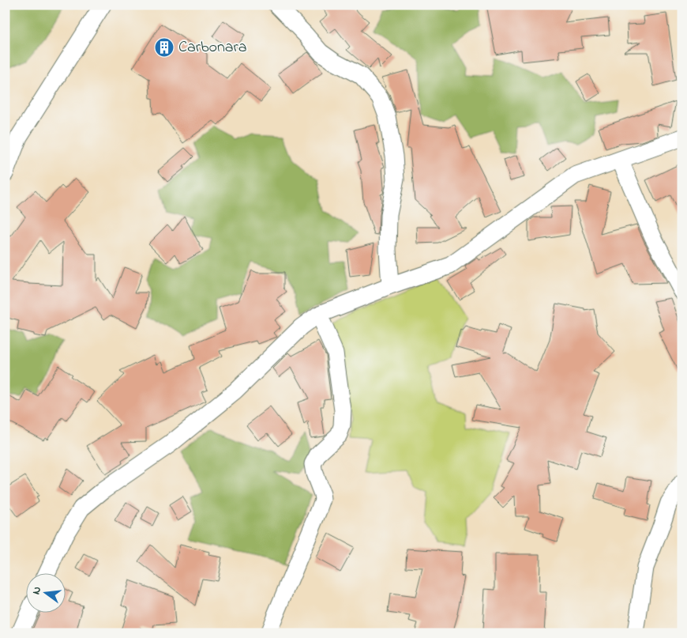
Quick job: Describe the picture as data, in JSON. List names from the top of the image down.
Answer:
{
  "places": {
    "building": ["Carbonara"]
  },
  "north": "left"
}
